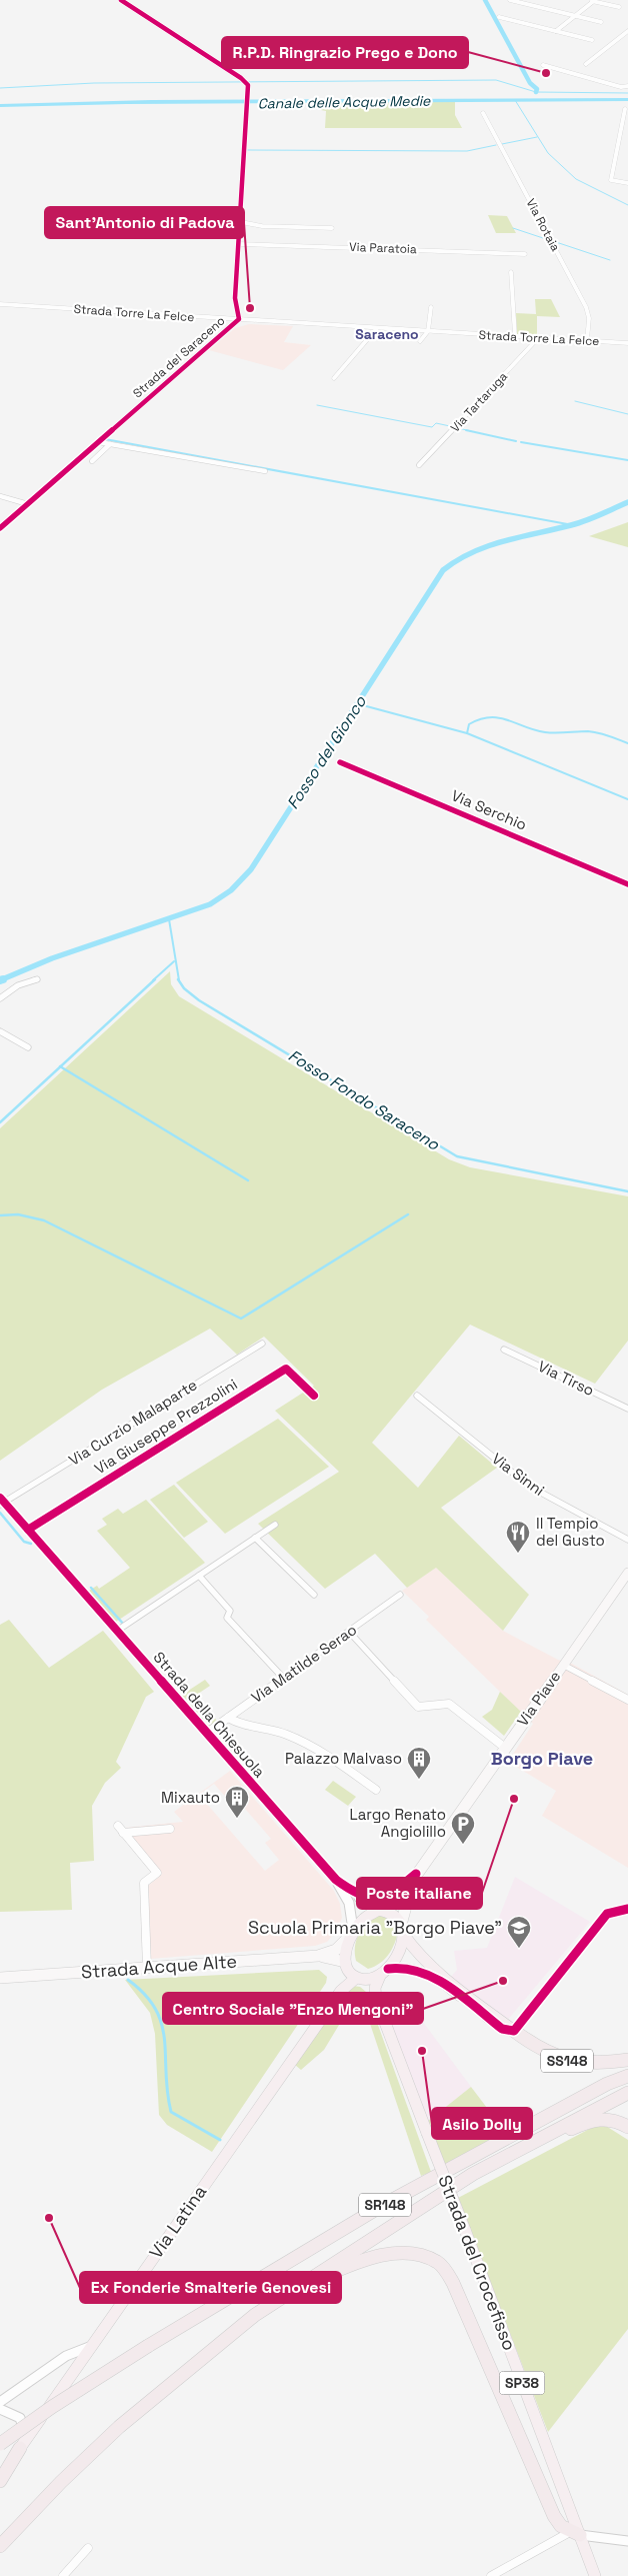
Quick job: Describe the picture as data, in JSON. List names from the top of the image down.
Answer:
{
  "streets": {
    "highway": ["SS148", "SR148"],
    "main road": [
      "Via Piave",
      "Strada Acque Alte",
      "Via Latina",
      "Strada del Crocefisso",
      "SP38"
    ],
    "street": [
      "Via Rotaia",
      "Via Paratoia",
      "Strada Torre La Felce",
      "Strada del Saraceno",
      "Via Tartaruga",
      "Via Serchio",
      "Via Tirso",
      "Via Curzio Malaparte",
      "Via Giuseppe Prezzolini",
      "Via Sinni",
      "Via Matilde Serao",
      "Strada della Chiesuola"
    ]
  },
  "crossings": [
    ["Via Rotaia", "Strada Torre La Felce"],
    ["Via Paratoia", "Strada del Saraceno"],
    ["Strada Torre La Felce", "Strada del Saraceno"],
    ["Strada Torre La Felce", "Via Tartaruga"],
    ["Via Curzio Malaparte", "Strada della Chiesuola"],
    ["Via Giuseppe Prezzolini", "Strada della Chiesuola"],
    ["Via Matilde Serao", "Strada della Chiesuola"],
    ["Via Piave", "Strada della Chiesuola"],
    ["Via Piave", "Strada Acque Alte"],
    ["Via Piave", "Via Latina"],
    ["Via Piave", "Strada del Crocefisso"],
    ["Strada della Chiesuola", "Strada Acque Alte"],
    ["Strada della Chiesuola", "Via Latina"],
    ["Strada della Chiesuola", "Strada del Crocefisso"],
    ["Strada Acque Alte", "Via Latina"],
    ["Strada Acque Alte", "Strada del Crocefisso"],
    ["Via Latina", "Strada del Crocefisso"]
  ],
  "districts": ["Saraceno", "Borgo Piave"],
  "water": ["Canale delle Acque Medie", "Fosso del Gionco", "Fosso Fondo Saraceno"],
  "places": {
    "other": [
      "R.P.D. Ringrazio Prego e Dono",
      "Sant'Antonio di Padova",
      "Poste italiane",
      "Centro Sociale \"Enzo Mengoni\"",
      "Asilo Dolly",
      "Ex Fonderie Smalterie Genovesi"
    ],
    "restaurant": ["Il Tempio del Gusto"],
    "building": ["Palazzo Malvaso", "Mixauto"],
    "parking": ["Largo Renato Angiolillo"],
    "school or university": ["Scuola Primaria \"Borgo Piave\""]
  }
}
